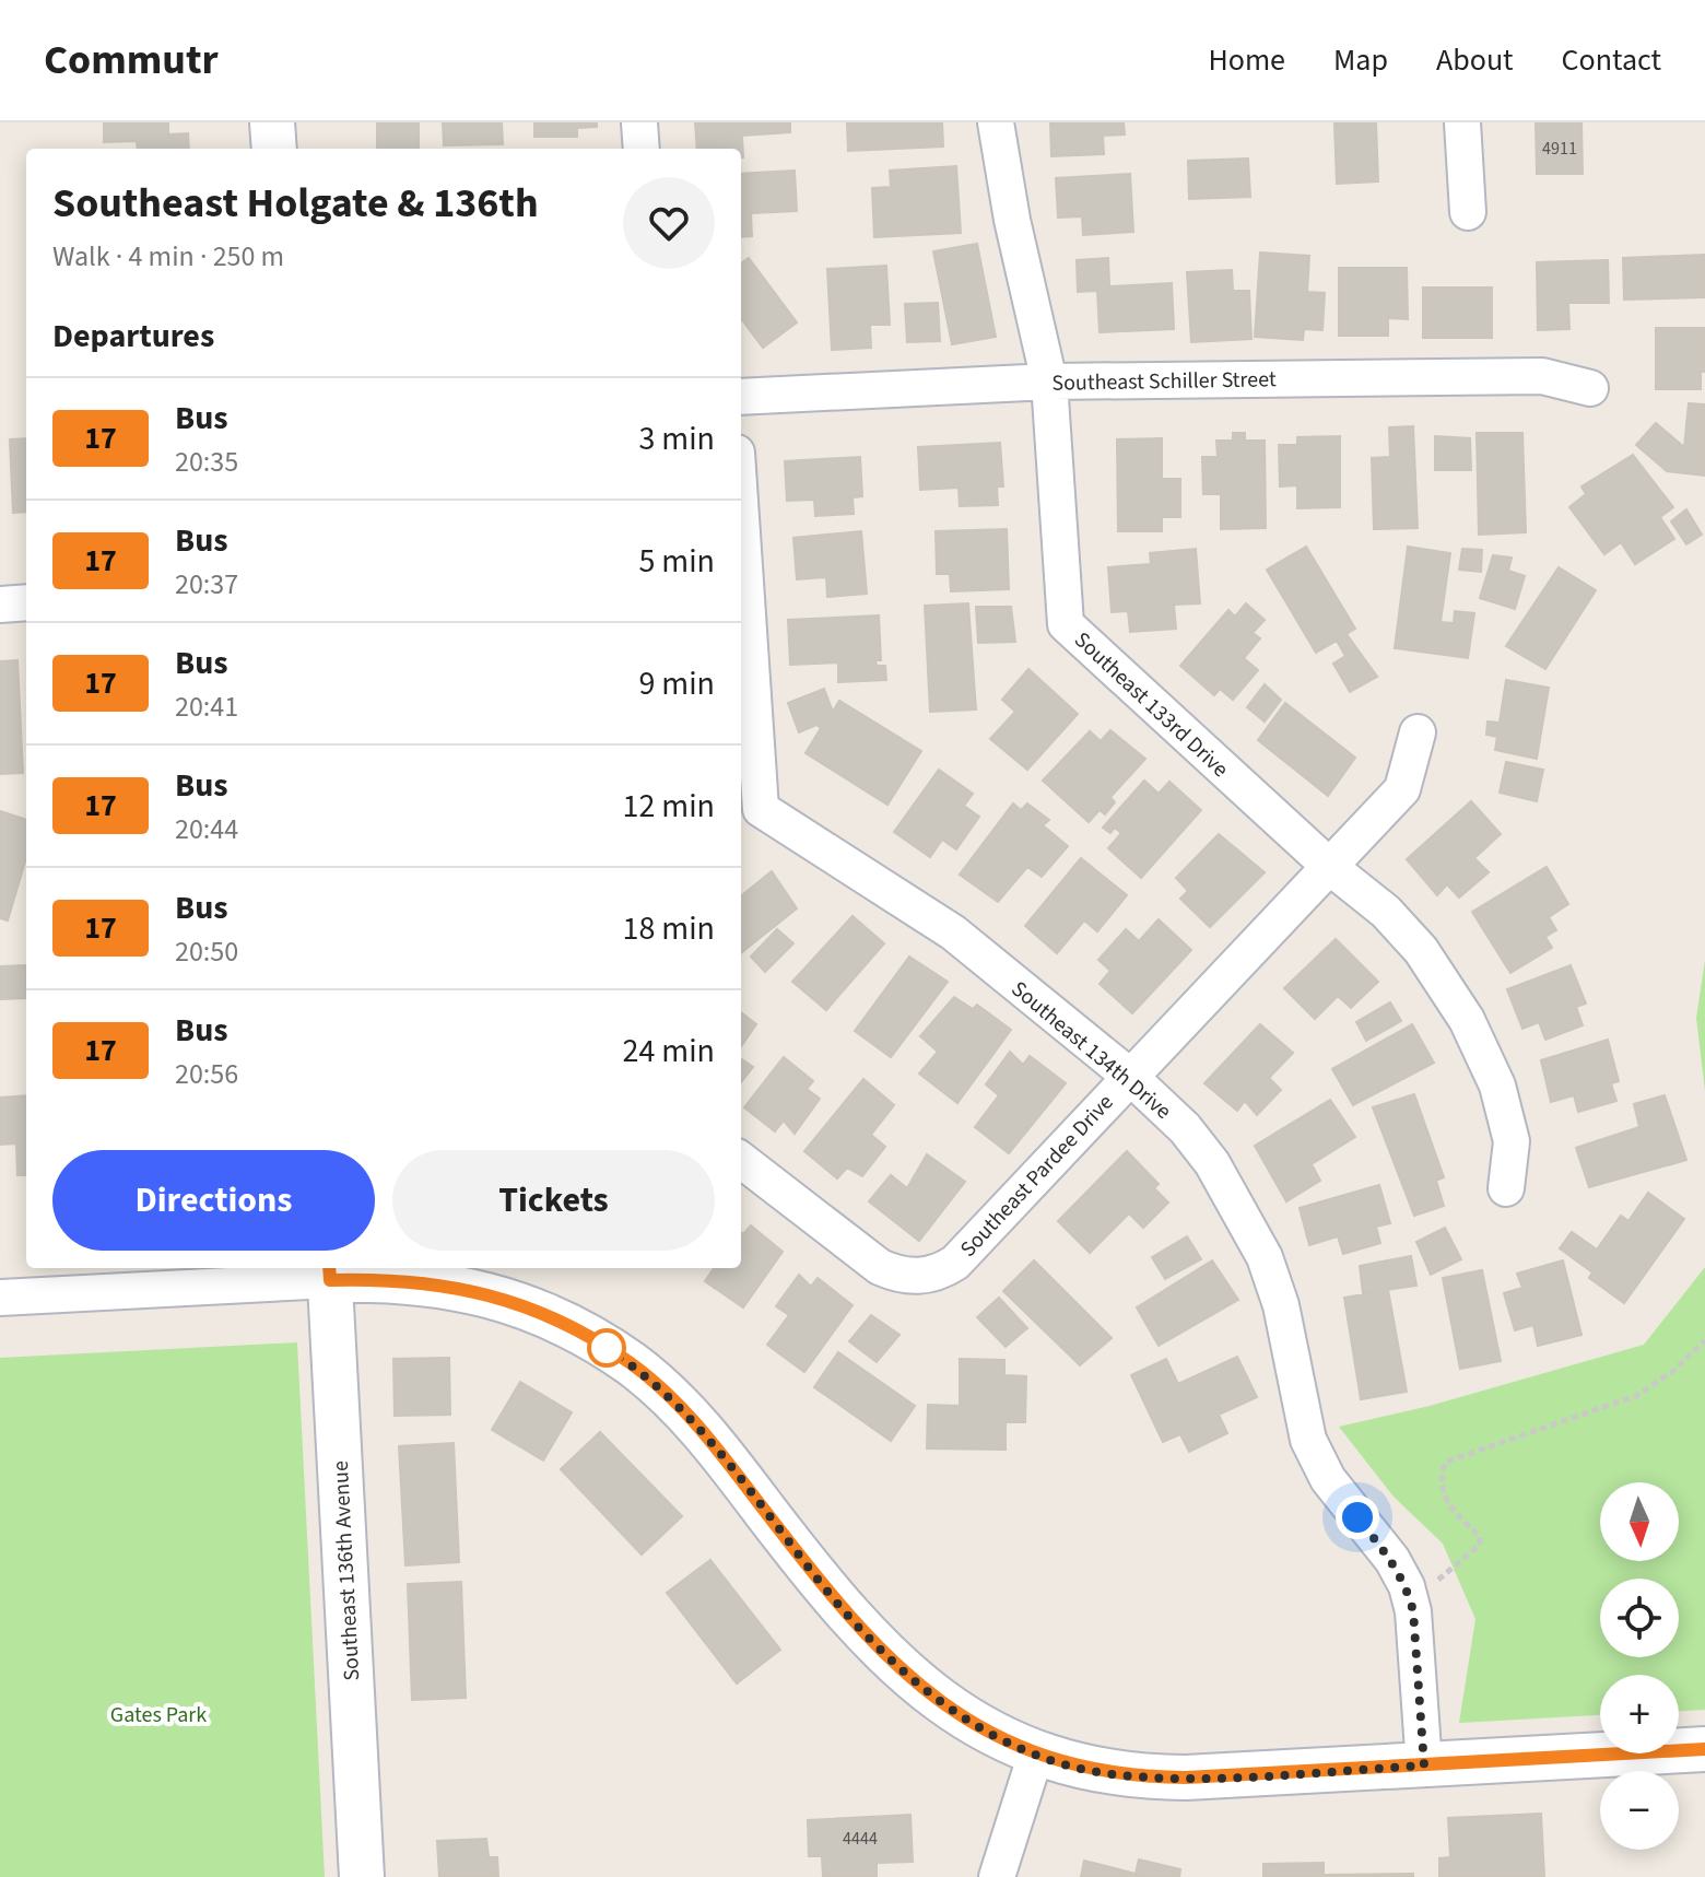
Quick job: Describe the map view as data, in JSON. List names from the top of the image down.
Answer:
{
  "streets": {
    "street": [
      "Southeast Schiller Street",
      "Southeast 133rd Drive",
      "Southeast 134th Drive",
      "Southeast Pardee Drive",
      "Southeast 136th Avenue"
    ]
  },
  "crossings": [
    ["Southeast Schiller Street", "Southeast 133rd Drive"],
    ["Southeast 133rd Drive", "Southeast Pardee Drive"],
    ["Southeast 134th Drive", "Southeast Pardee Drive"]
  ],
  "parks": ["Gates Park"],
  "lines": ["bus line 17"],
  "house_numbers": ["4911", "4444"],
  "north": "bottom",
  "page": {
    "header": "Commutr",
    "nav": [
      "Home",
      "Map",
      "About",
      "Contact"
    ],
    "heading": [
      ["Southeast Holgate & 136th", "Walk · 4 min · 250 m"],
      "Departures"
    ],
    "list": [
      {
        "mark": "17",
        "name": "Bus",
        "note": "20:35",
        "value": "3 min"
      },
      {
        "mark": "17",
        "name": "Bus",
        "note": "20:37",
        "value": "5 min"
      },
      {
        "mark": "17",
        "name": "Bus",
        "note": "20:41",
        "value": "9 min"
      },
      {
        "mark": "17",
        "name": "Bus",
        "note": "20:44",
        "value": "12 min"
      },
      {
        "mark": "17",
        "name": "Bus",
        "note": "20:50",
        "value": "18 min"
      },
      {
        "mark": "17",
        "name": "Bus",
        "note": "20:56",
        "value": "24 min"
      }
    ],
    "buttons": ["Directions", "Tickets"],
    "map_buttons": ["+", "−"]
  }
}
